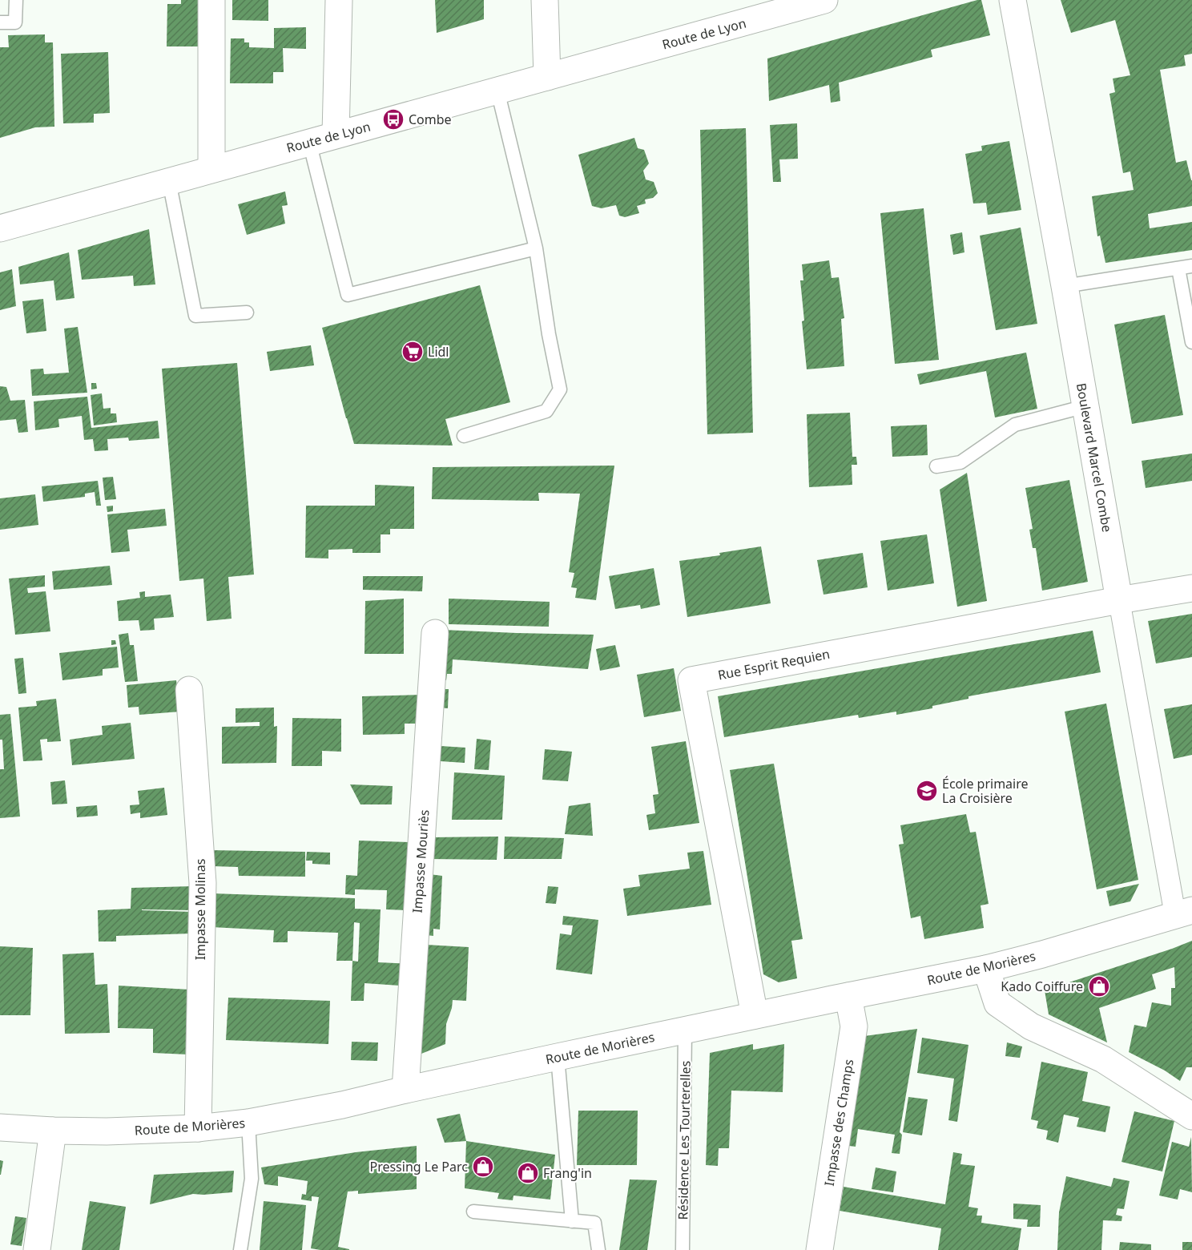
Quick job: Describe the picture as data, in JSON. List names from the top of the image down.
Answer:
{
  "streets": {
    "street": [
      "Route de Lyon",
      "Boulevard Marcel Combe",
      "Rue Esprit Requien",
      "Impasse Mouriès",
      "Impasse Molinas",
      "Route de Morières",
      "Impasse des Champs"
    ],
    "lane": ["Résidence Les Tourterelles"]
  },
  "crossings": [
    ["Boulevard Marcel Combe", "Rue Esprit Requien"],
    ["Boulevard Marcel Combe", "Route de Morières"],
    ["Rue Esprit Requien", "Route de Morières"],
    ["Impasse Mouriès", "Route de Morières"],
    ["Impasse Molinas", "Route de Morières"],
    ["Route de Morières", "Impasse des Champs"],
    ["Route de Morières", "Résidence Les Tourterelles"]
  ],
  "places": {
    "bus stop": ["Combe"],
    "supermarket": ["Lidl"],
    "school or university": ["École primaire La Croisière"],
    "shop": ["Kado Coiffure", "Pressing Le Parc", "Frang'in"]
  }
}
